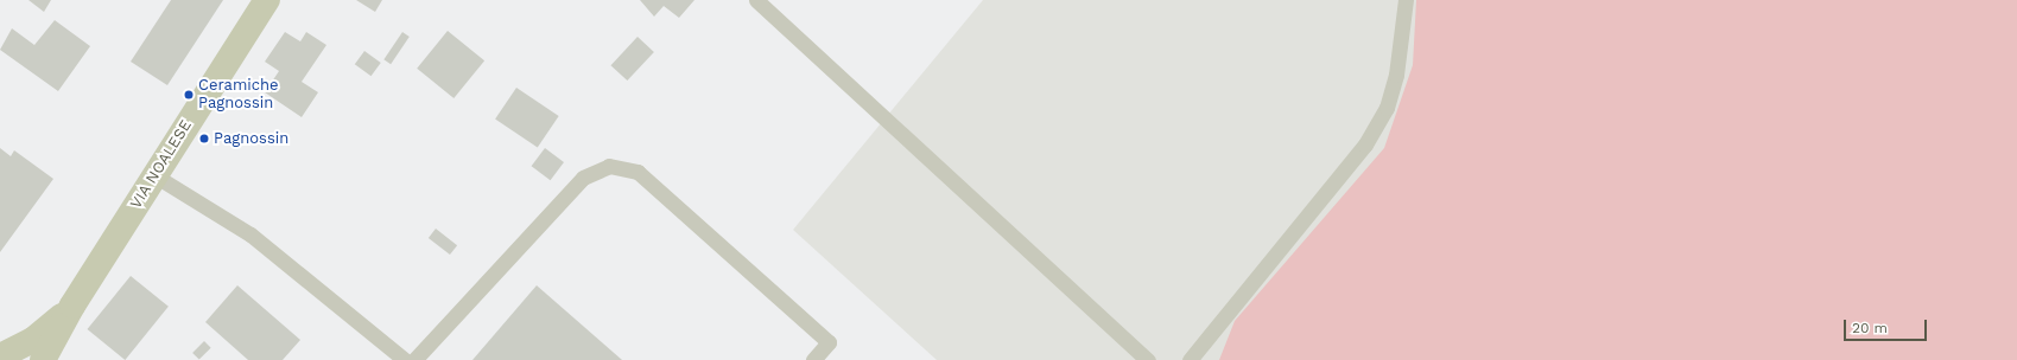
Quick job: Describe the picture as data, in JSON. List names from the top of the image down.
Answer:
{
  "streets": {
    "main road": ["VIA NOALESE"]
  },
  "places": ["Ceramiche Pagnossin", "Pagnossin"],
  "scale_bar": "20 m"
}
